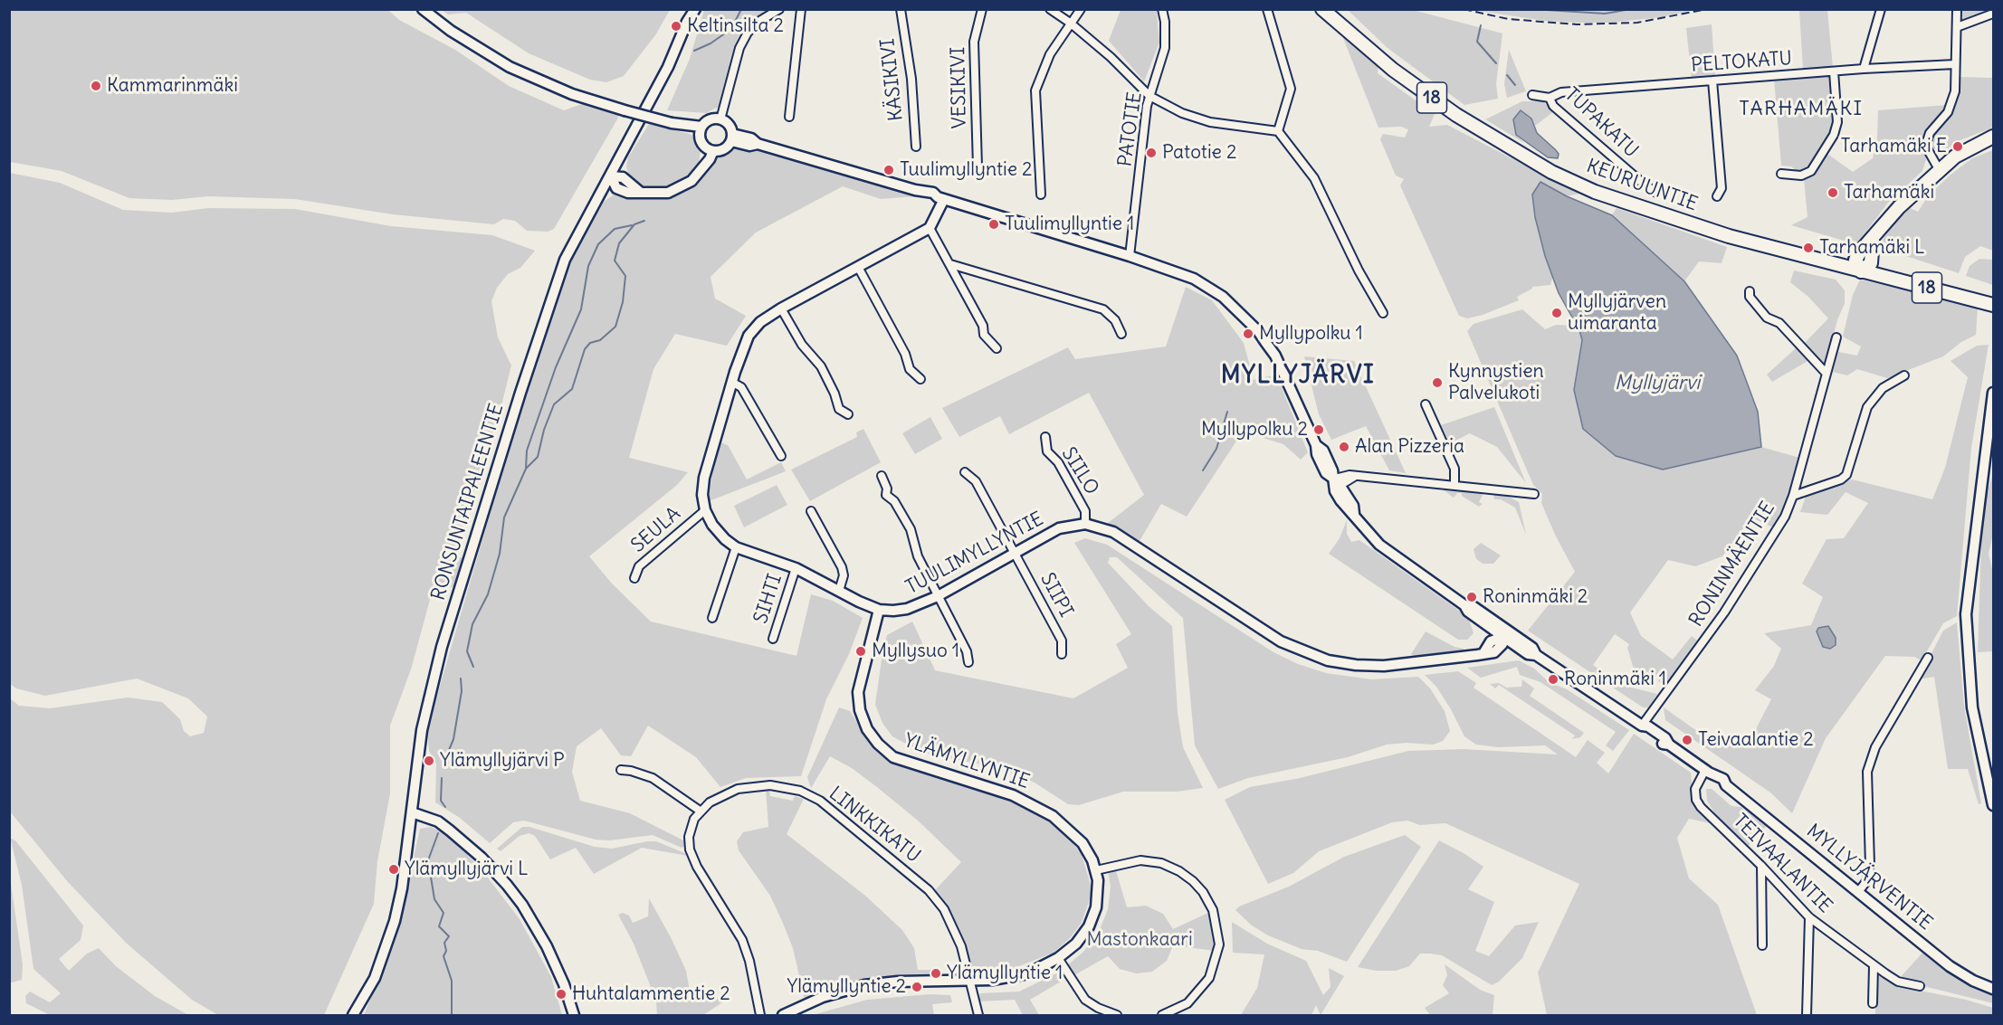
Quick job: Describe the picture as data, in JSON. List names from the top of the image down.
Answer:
{
  "streets": {
    "highway": ["18", "KEURUUNTIE"],
    "street": [
      "PELTOKATU",
      "KÄSIKIVI",
      "VESIKIVI",
      "TUPAKATU",
      "PATOTIE",
      "SIILO",
      "RONSUNTAIPALEENTIE",
      "SEULA",
      "TUULIMYLLYNTIE",
      "RONINMÄENTIE",
      "SIIPI",
      "SIHTI",
      "YLÄMYLLYNTIE",
      "LINKKIKATU",
      "TEIVAALANTIE",
      "MYLLYJÄRVENTIE"
    ]
  },
  "crossings": [
    ["PELTOKATU", "TUPAKATU"],
    ["PATOTIE", "MYLLYJÄRVENTIE"],
    ["SIILO", "TUULIMYLLYNTIE"],
    ["SEULA", "TUULIMYLLYNTIE"],
    ["TUULIMYLLYNTIE", "SIIPI"],
    ["TUULIMYLLYNTIE", "SIHTI"],
    ["TUULIMYLLYNTIE", "YLÄMYLLYNTIE"],
    ["TUULIMYLLYNTIE", "MYLLYJÄRVENTIE"],
    ["RONINMÄENTIE", "MYLLYJÄRVENTIE"],
    ["YLÄMYLLYNTIE", "LINKKIKATU"],
    ["TEIVAALANTIE", "MYLLYJÄRVENTIE"]
  ],
  "districts": ["TARHAMÄKI", "MYLLYJÄRVI"],
  "water": ["Myllyjärvi"],
  "parks": ["Mastonkaari"],
  "places": [
    "Keltinsilta 2",
    "Kammarinmäki",
    "Tarhamäki E",
    "Patotie 2",
    "Tuulimyllyntie 2",
    "Tarhamäki",
    "Tuulimyllyntie 1",
    "Tarhamäki L",
    "Myllyjärven uimaranta",
    "Myllypolku 1",
    "Kynnystien Palvelukoti",
    "Myllypolku 2",
    "Alan Pizzeria",
    "Roninmäki 2",
    "Myllysuo 1",
    "Roninmäki 1",
    "Teivaalantie 2",
    "Ylämyllyjärvi P",
    "Ylämyllyjärvi L",
    "Ylämyllyntie 1",
    "Ylämyllyntie 2",
    "Huhtalammentie 2"
  ]
}
